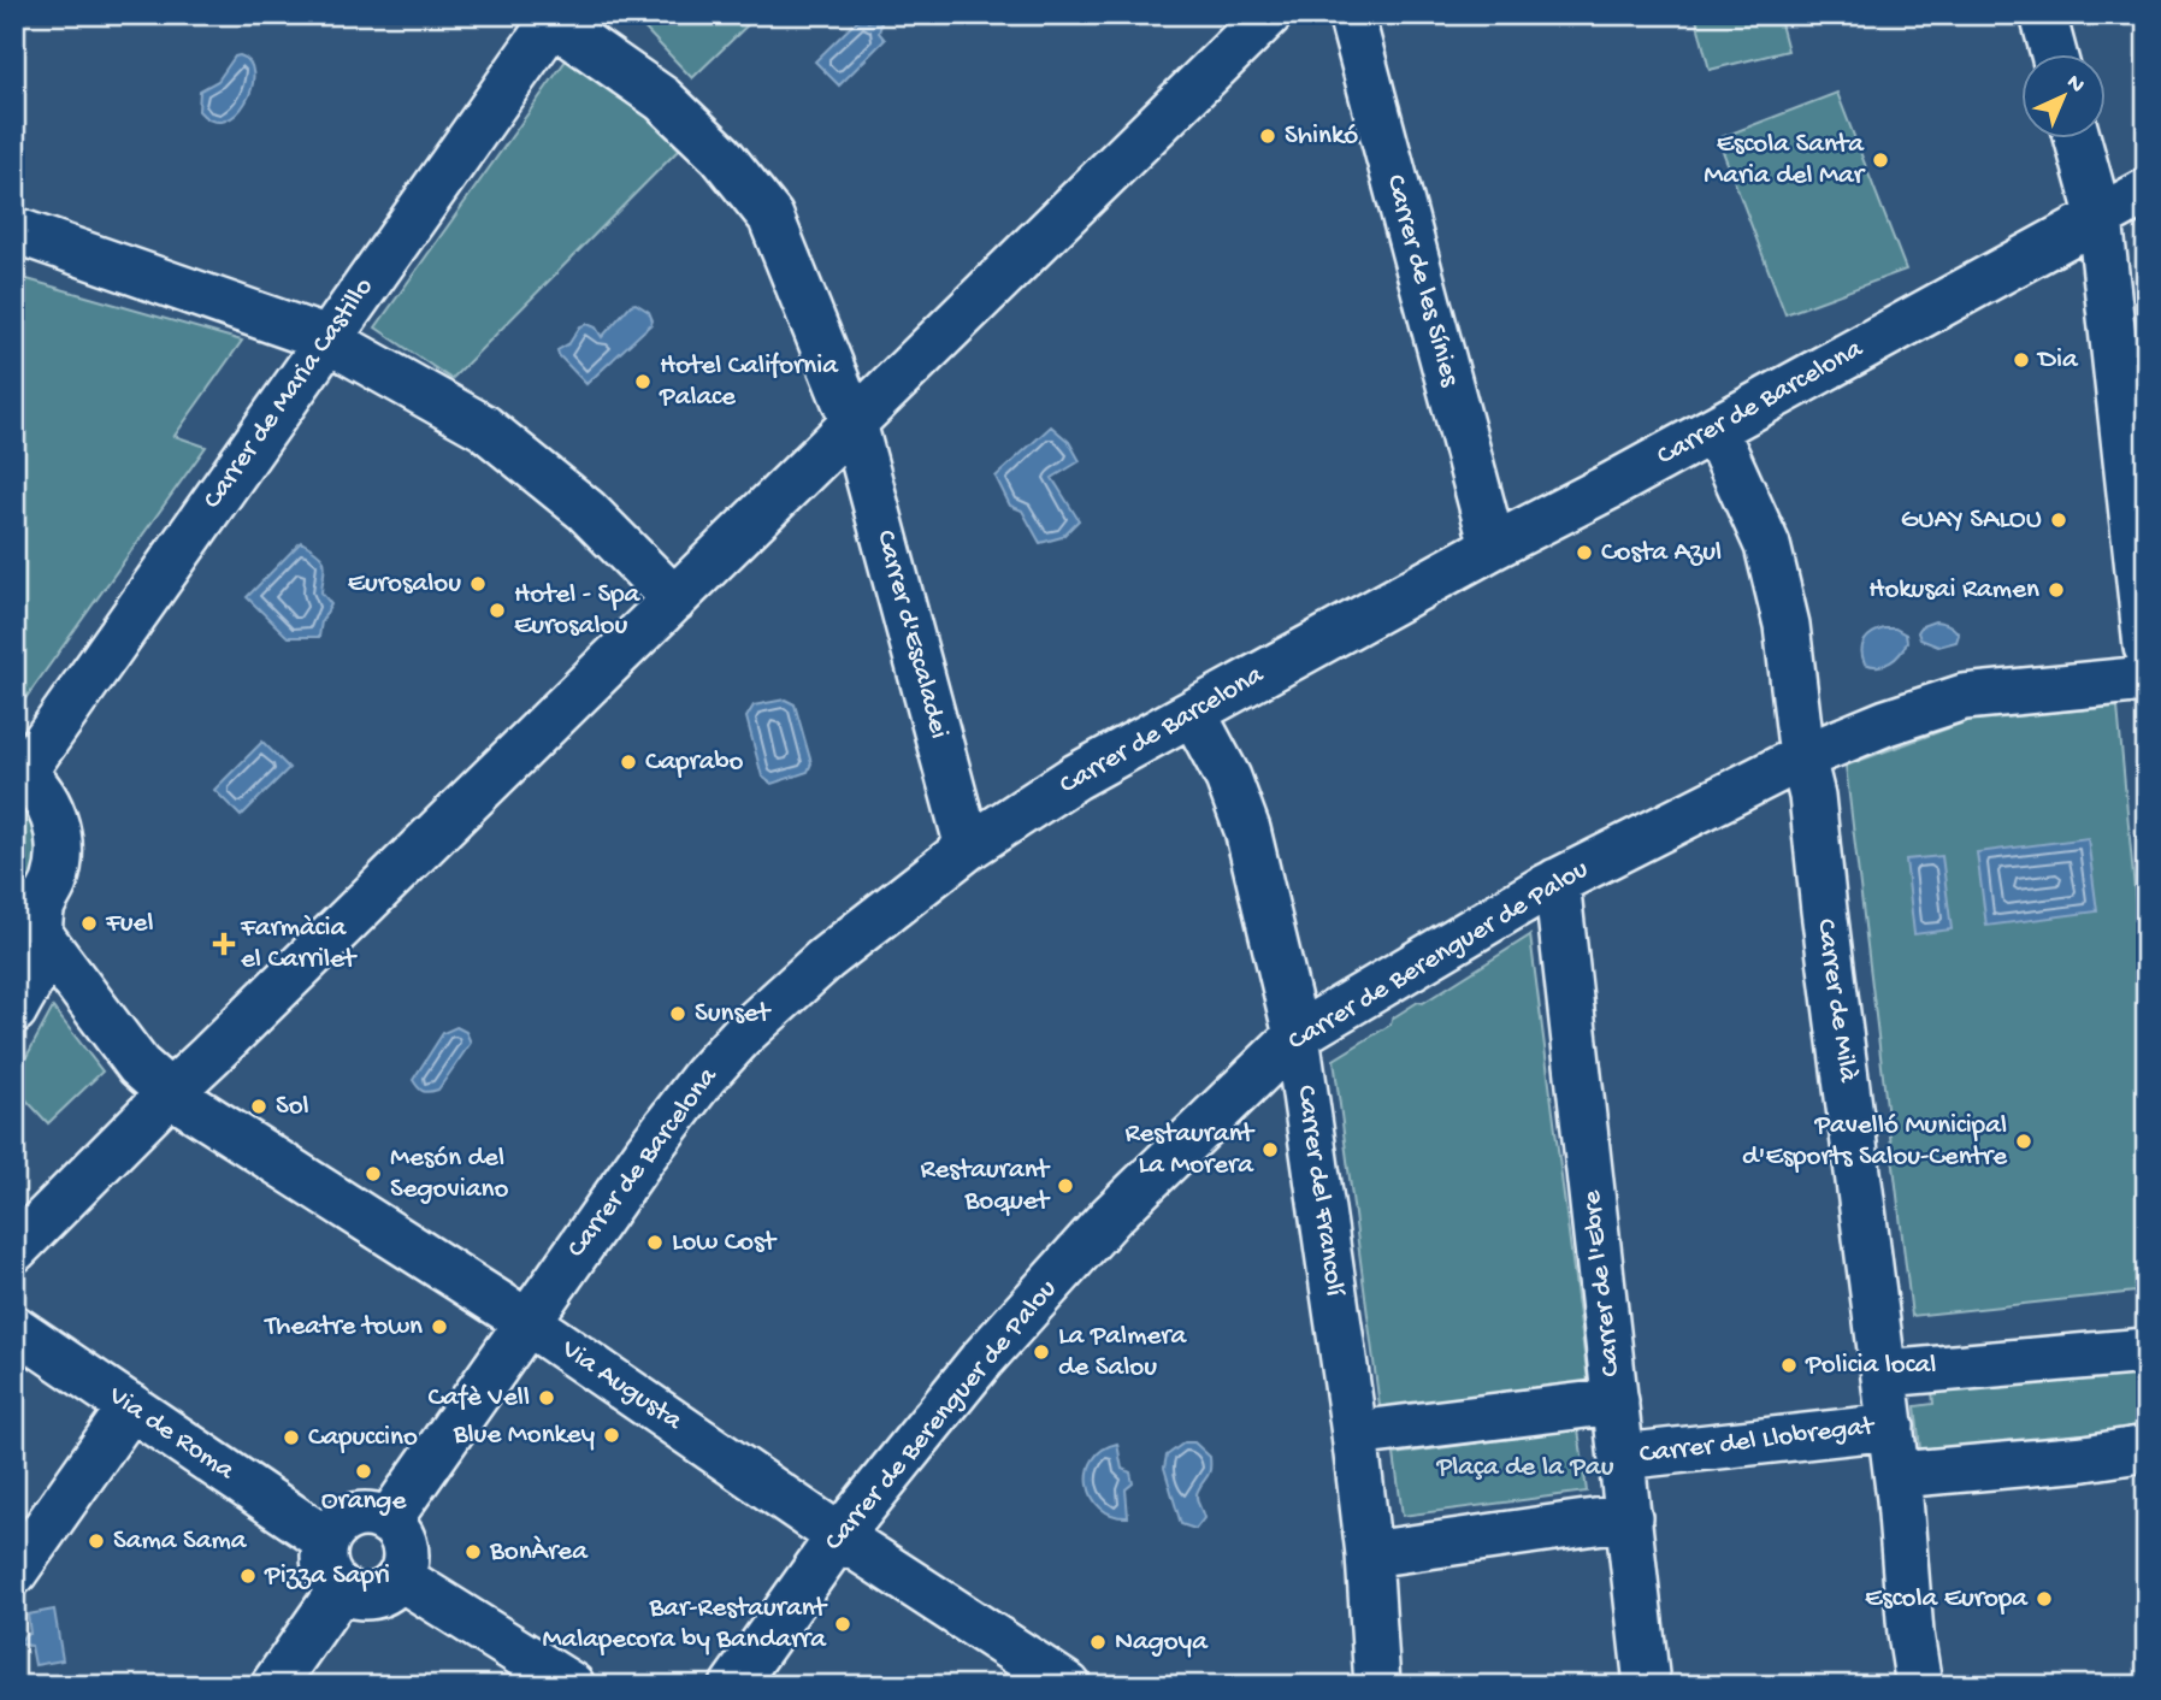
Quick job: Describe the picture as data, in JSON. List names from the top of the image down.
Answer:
{
  "streets": {
    "street": [
      "Carrer de les Sínies",
      "Carrer de Maria Castillo",
      "Carrer de Barcelona",
      "Carrer d'Escaladei",
      "Carrer de Berenguer de Palou",
      "Carrer de Milà",
      "Carrer del Francolí",
      "Carrer de l'Ebre",
      "Via Augusta",
      "Via de Roma",
      "Carrer del Llobregat"
    ]
  },
  "crossings": [
    ["Carrer de les Sínies", "Carrer de Barcelona"],
    ["Carrer de Maria Castillo", "Carrer d'Escaladei"],
    ["Carrer de Barcelona", "Carrer d'Escaladei"],
    ["Carrer de Barcelona", "Carrer de Milà"],
    ["Carrer de Barcelona", "Carrer del Francolí"],
    ["Carrer de Barcelona", "Via Augusta"],
    ["Carrer de Barcelona", "Via de Roma"],
    ["Carrer de Berenguer de Palou", "Carrer de Milà"],
    ["Carrer de Berenguer de Palou", "Carrer del Francolí"],
    ["Carrer de Berenguer de Palou", "Carrer de l'Ebre"],
    ["Carrer de Berenguer de Palou", "Via Augusta"],
    ["Carrer de Milà", "Carrer del Llobregat"],
    ["Carrer de l'Ebre", "Carrer del Llobregat"]
  ],
  "parks": ["Plaça de la Pau"],
  "places": {
    "other": [
      "Shinkó",
      "Escola Santa Maria del Mar",
      "Dia",
      "Hotel California Palace",
      "GUAY SALOU",
      "Costa Azul",
      "Eurosalou",
      "Hokusai Ramen",
      "Hotel - Spa Eurosalou",
      "Caprabo",
      "Fuel",
      "Sunset",
      "Sol",
      "Pavelló Municipal d'Esports Salou-Centre",
      "Restaurant La Morera",
      "Mesón del Segoviano",
      "Restaurant Boquet",
      "Low Cost",
      "Theatre town",
      "La Palmera de Salou",
      "Policia local",
      "Cafè Vell",
      "Blue Monkey",
      "Capuccino",
      "Orange",
      "Sama Sama",
      "BonÀrea",
      "Pizza Sapri",
      "Escola Europa",
      "Bar-Restaurant Malapecora by Bandarra",
      "Nagoya"
    ],
    "health": ["Farmàcia el Carrilet"]
  },
  "north": "top right"
}
